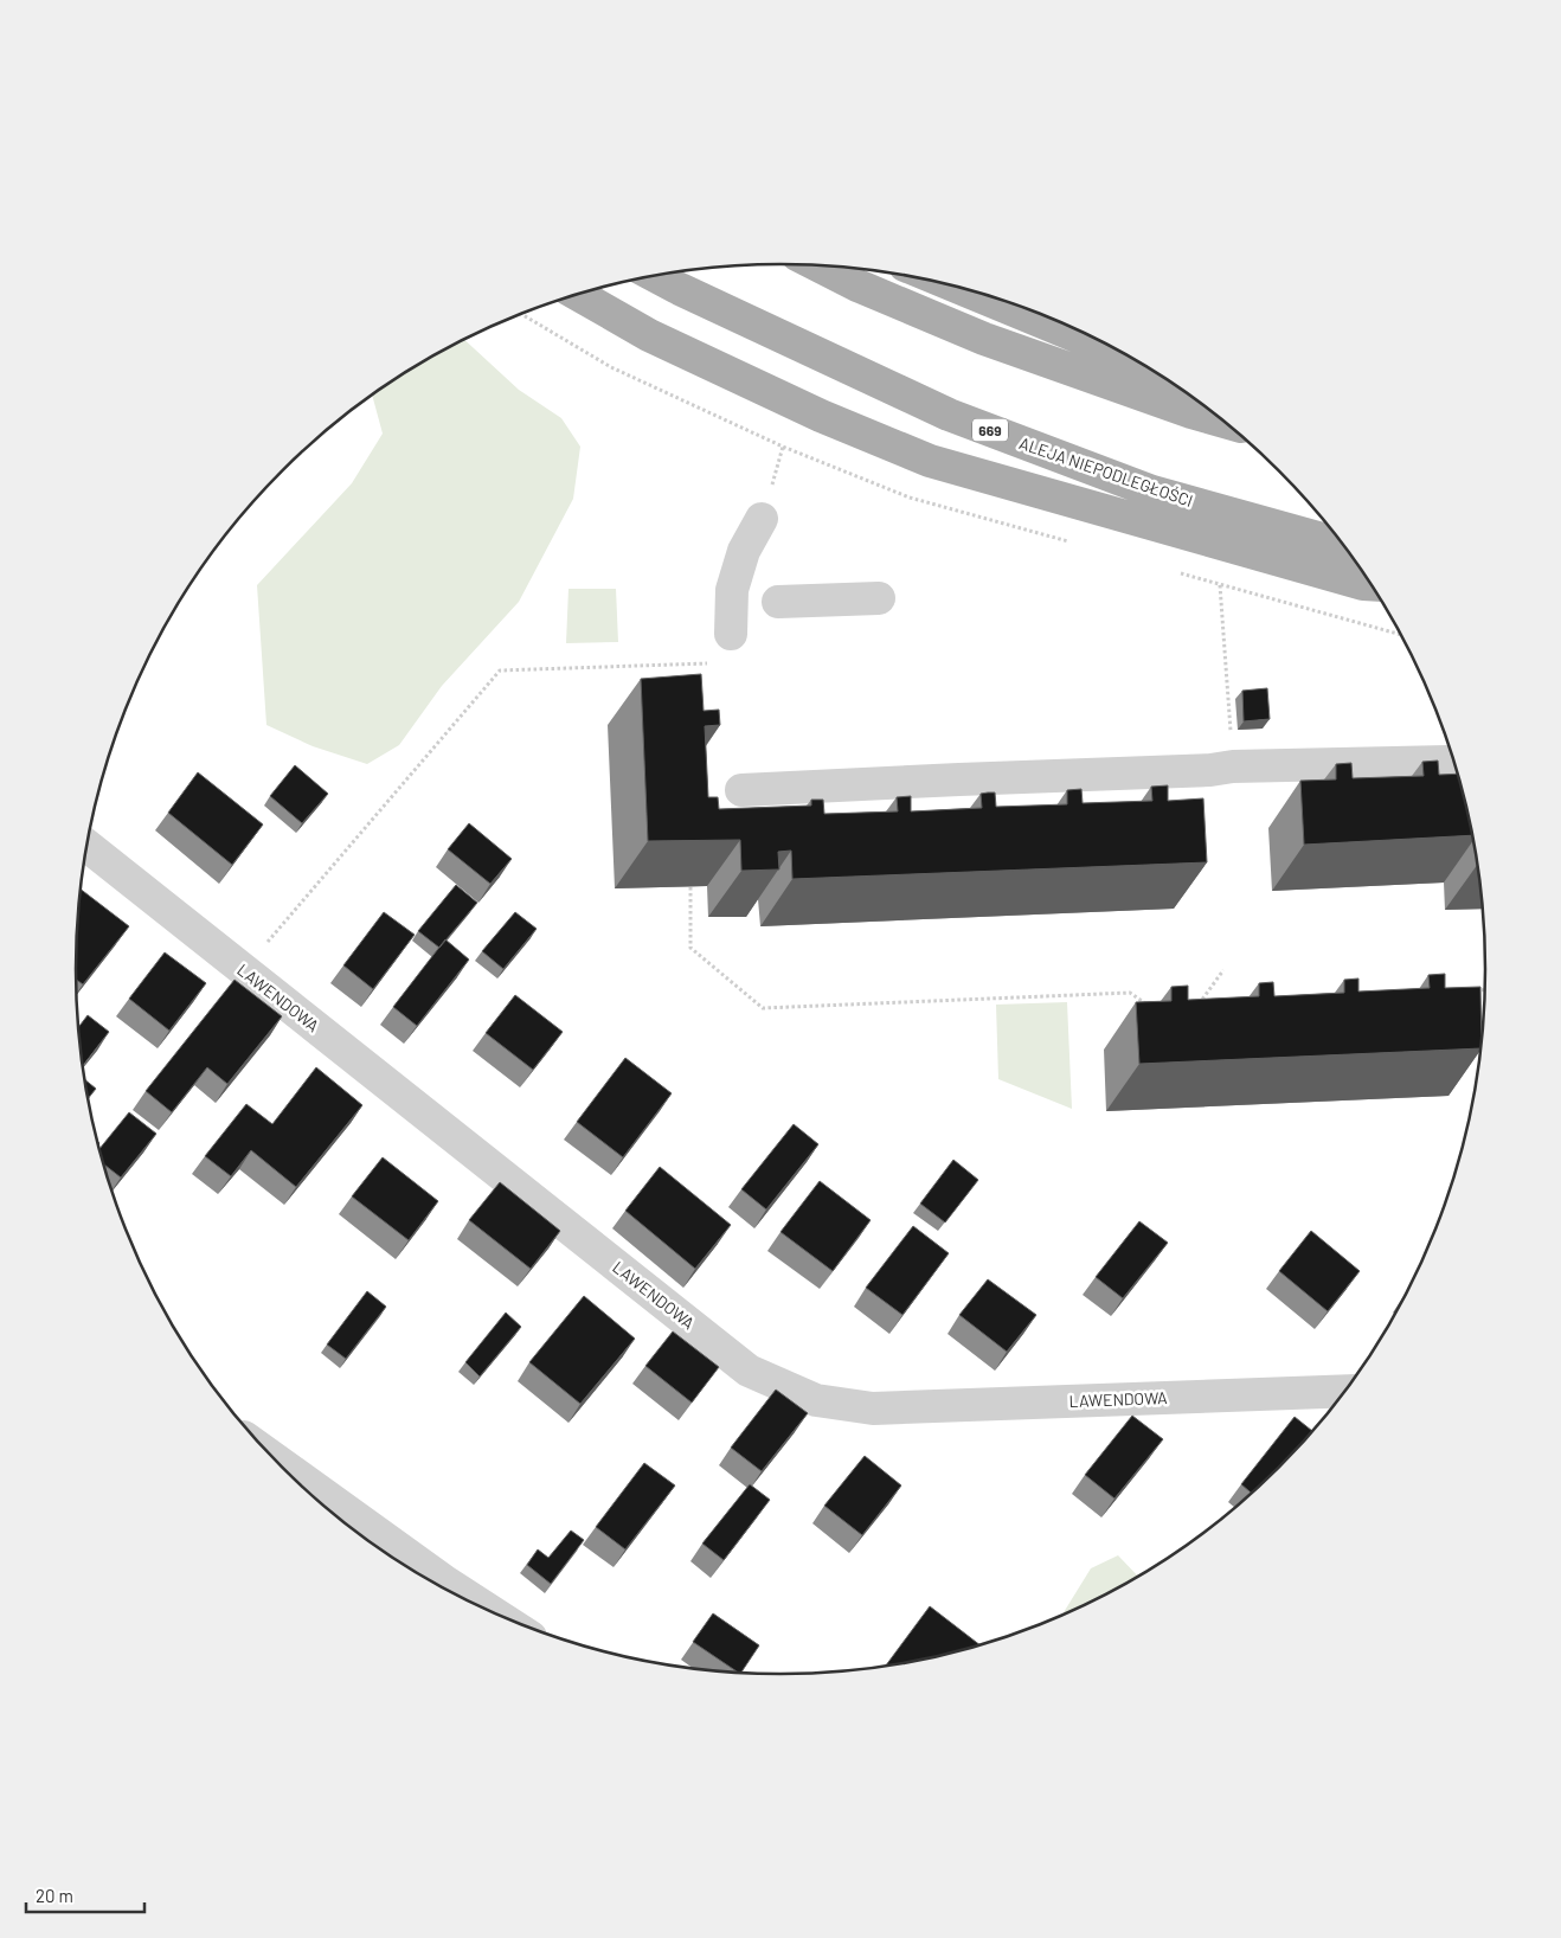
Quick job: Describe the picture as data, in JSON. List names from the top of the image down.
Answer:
{
  "streets": {
    "main road": ["669", "ALEJA NIEPODLEGŁOŚCI"],
    "street": ["LAWENDOWA"]
  },
  "scale_bar": "20 m"
}
